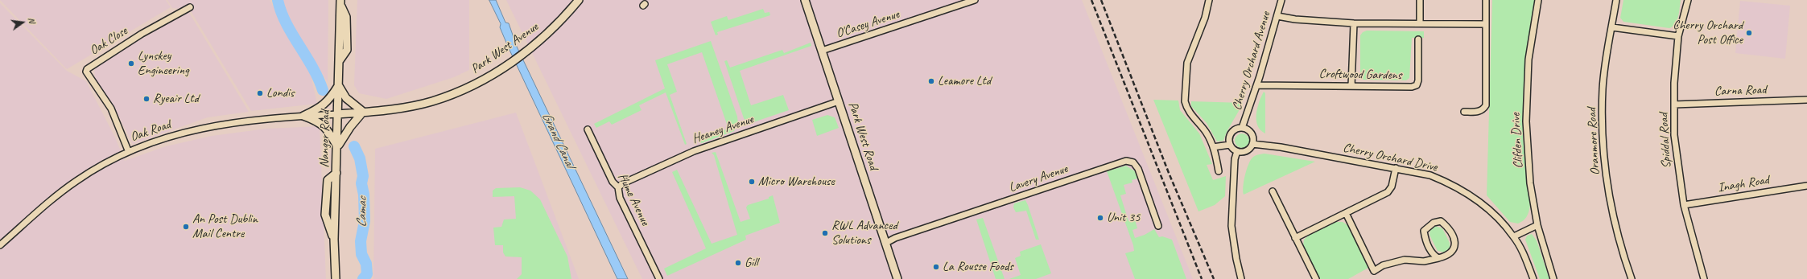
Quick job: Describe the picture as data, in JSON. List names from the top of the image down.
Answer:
{
  "streets": {
    "street": [
      "O'Casey Avenue",
      "Oak Close",
      "Park West Avenue",
      "Cherry Orchard Avenue",
      "Croftwood Gardens",
      "Carna Road",
      "Heaney Avenue",
      "Oak Road",
      "Park West Road",
      "Nangor Road",
      "Clifden Drive",
      "Spiddal Road",
      "Oranmore Road",
      "Cherry Orchard Drive",
      "Lavery Avenue",
      "Inagh Road",
      "Hume Avenue"
    ]
  },
  "crossings": [
    ["O'Casey Avenue", "Park West Road"],
    ["Oak Close", "Oak Road"],
    ["Park West Avenue", "Oak Road"],
    ["Park West Avenue", "Nangor Road"],
    ["Cherry Orchard Avenue", "Croftwood Gardens"],
    ["Cherry Orchard Avenue", "Cherry Orchard Drive"],
    ["Carna Road", "Spiddal Road"],
    ["Heaney Avenue", "Park West Road"],
    ["Heaney Avenue", "Hume Avenue"],
    ["Oak Road", "Nangor Road"],
    ["Park West Road", "Lavery Avenue"],
    ["Spiddal Road", "Inagh Road"]
  ],
  "water": ["Grand Canal", "Camac"],
  "places": [
    "Cherry Orchard Post Office",
    "Lynskey Engineering",
    "Leamore Ltd",
    "Londis",
    "Ryeair Ltd",
    "Micro Warehouse",
    "Unit 35",
    "An Post Dublin Mail Centre",
    "RWL Advanced Solutions",
    "Gill",
    "La Rousse Foods"
  ],
  "north": "right"
}
